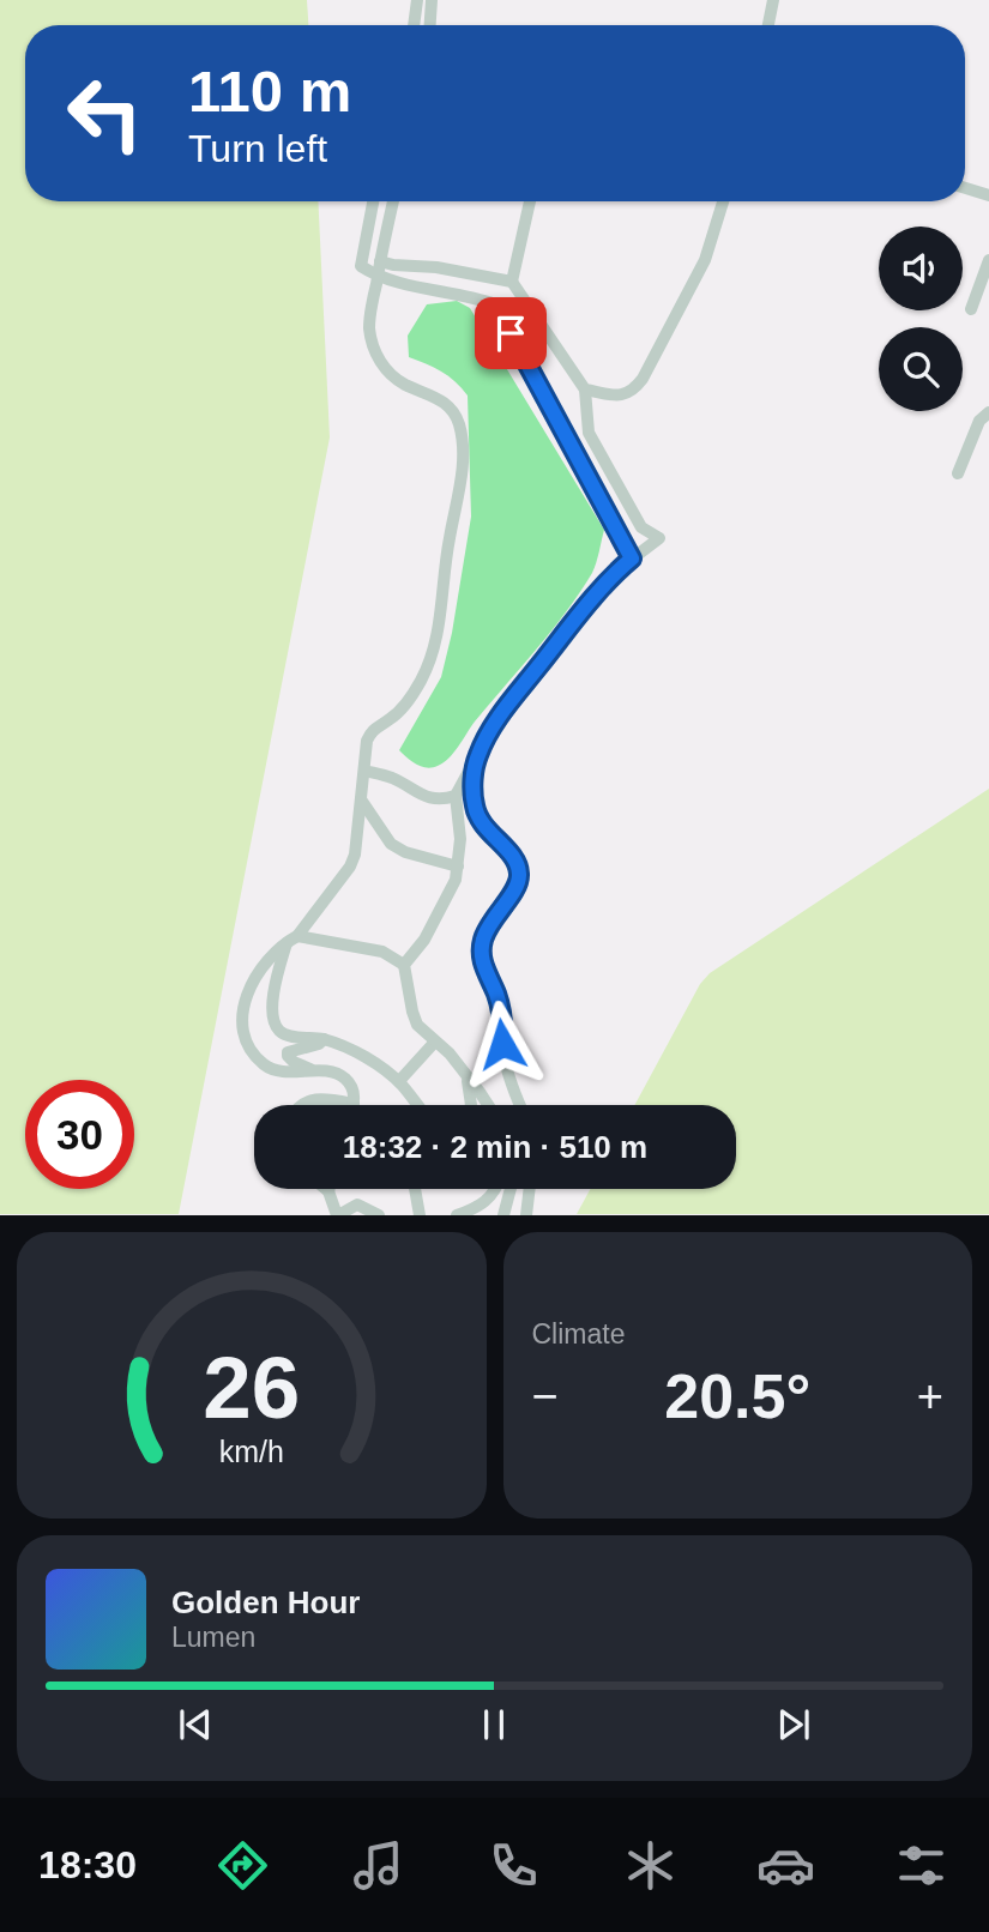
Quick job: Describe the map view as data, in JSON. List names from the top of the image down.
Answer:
{
  "page": {
    "turn": ["110 m", "Turn left"],
    "limit": "30",
    "trip": "18:32 · 2 min · 510 m",
    "tile": "Climate",
    "heat": ["−", "20.5°", "+"],
    "song": ["Golden Hour", "Lumen"],
    "tabs": "18:30",
    "gauge": ["26", "km/h"]
  }
}
